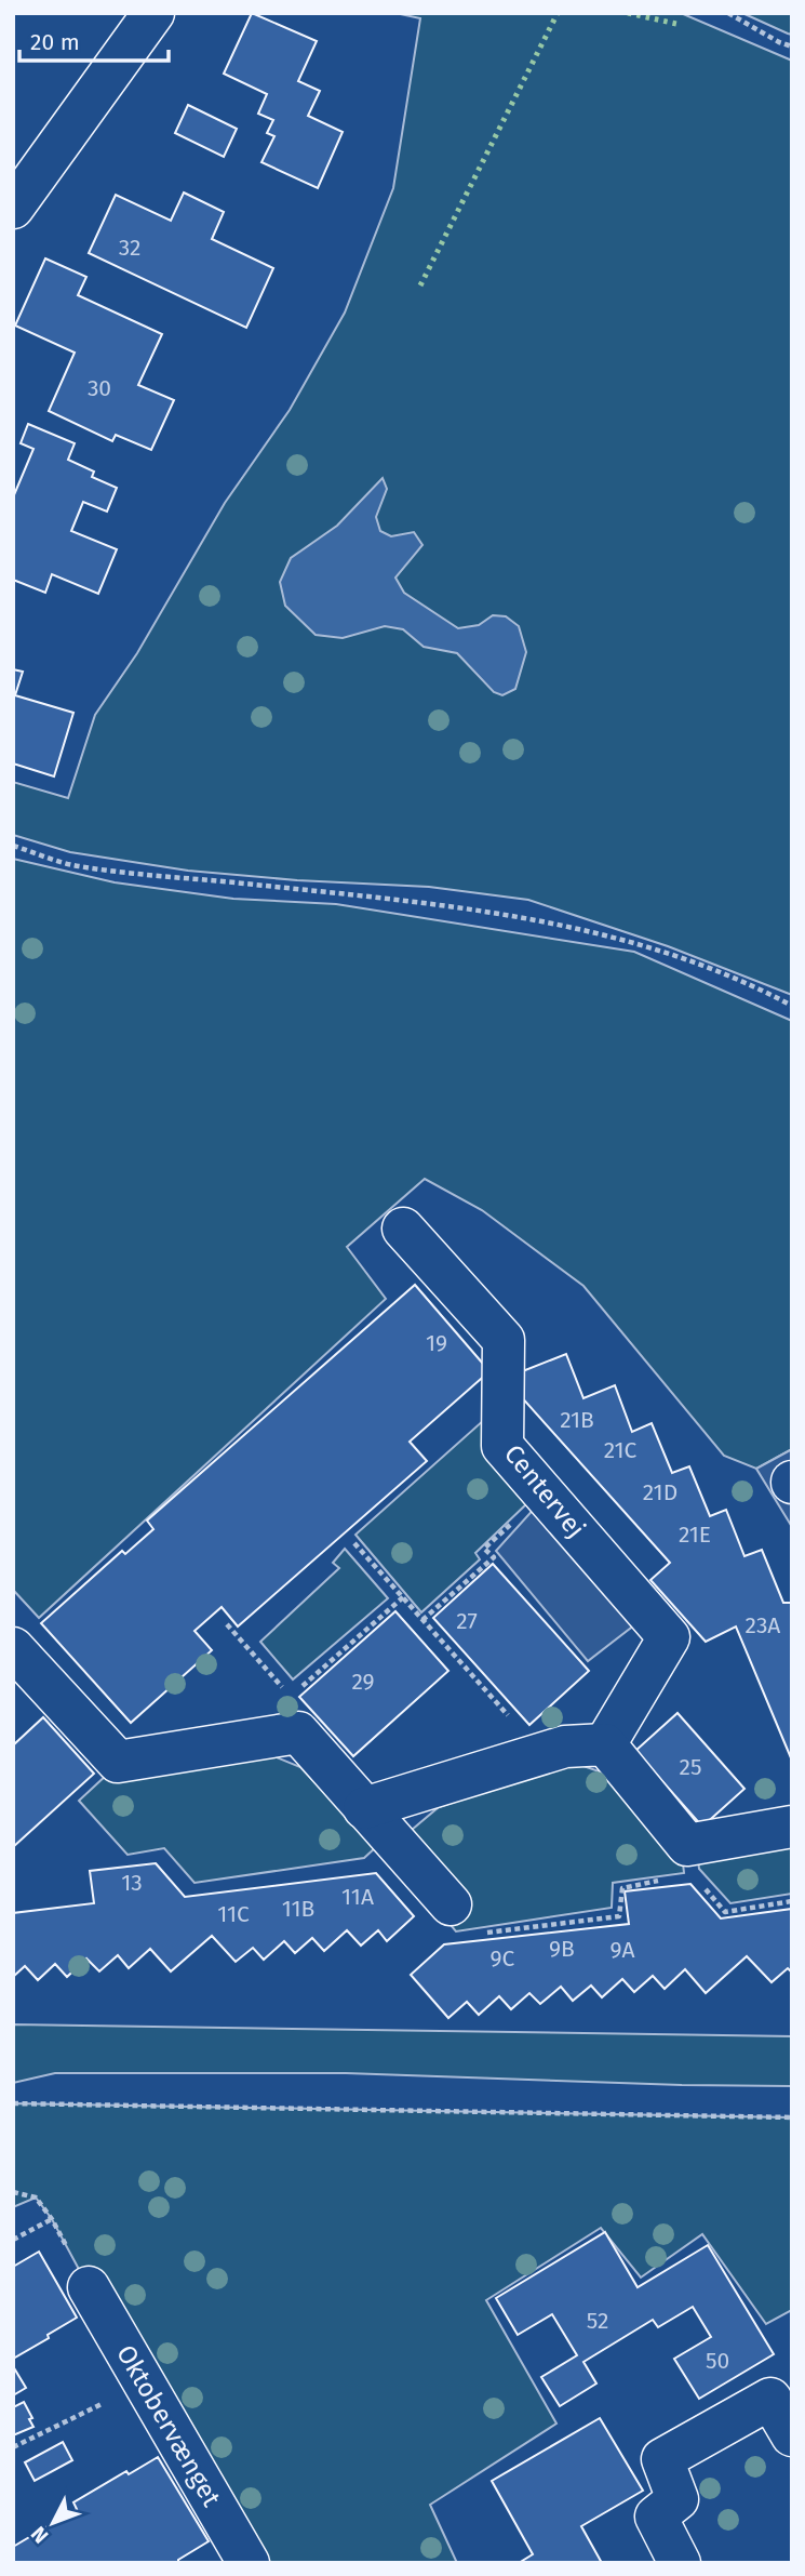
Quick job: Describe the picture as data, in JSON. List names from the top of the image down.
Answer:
{
  "streets": {
    "street": ["Centervej", "Oktobervænget"]
  },
  "house_numbers": [
    "32",
    "30",
    "19",
    "21B",
    "21C",
    "21D",
    "21E",
    "27",
    "23A",
    "29",
    "25",
    "13",
    "11A",
    "11B",
    "11C",
    "9B",
    "9A",
    "9C",
    "52",
    "50"
  ],
  "scale_bar": "20 m",
  "north": "bottom left"
}
